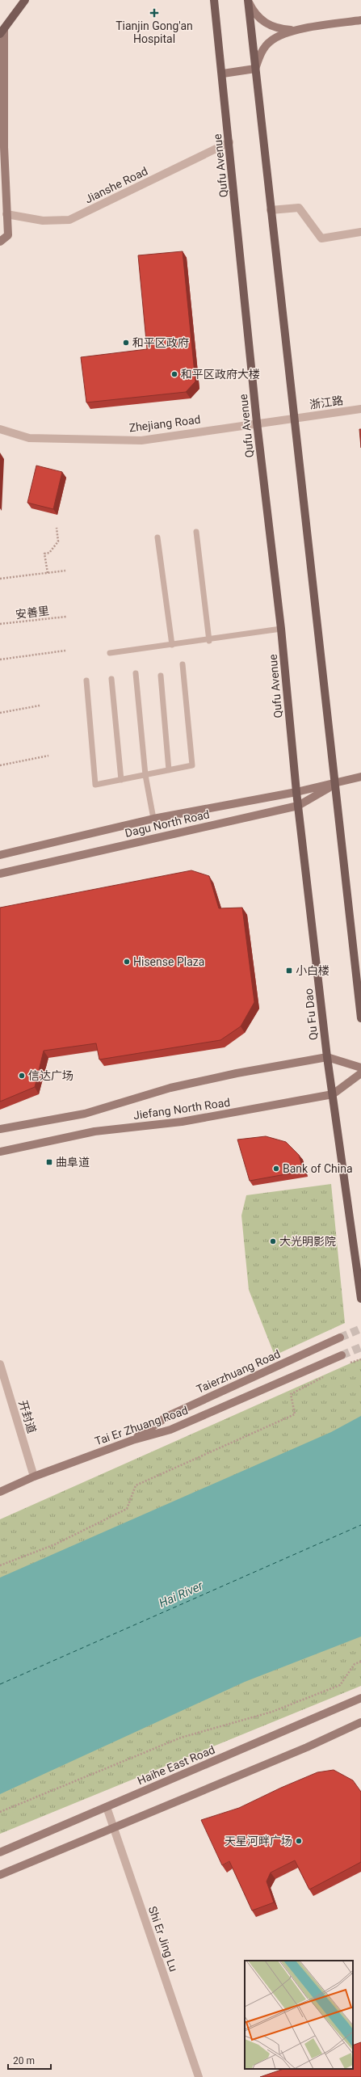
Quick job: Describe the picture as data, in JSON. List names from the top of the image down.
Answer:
{
  "streets": {
    "main road": [
      "Qufu Avenue",
      "Dagu North Road",
      "Qu Fu Dao",
      "Jiefang North Road",
      "Taierzhuang Road",
      "Tai Er Zhuang Road",
      "Haihe East Road"
    ],
    "street": [
      "Jianshe Road",
      "浙江路",
      "Zhejiang Road",
      "开封道",
      "Shi Er Jing Lu"
    ],
    "path": ["安善里"]
  },
  "crossings": [
    ["Qufu Avenue", "Jianshe Road"],
    ["Qufu Avenue", "Zhejiang Road"],
    ["Qufu Avenue", "Dagu North Road"],
    ["Qufu Avenue", "Qu Fu Dao"],
    ["浙江路", "Zhejiang Road"],
    ["Dagu North Road", "Qu Fu Dao"],
    ["Qu Fu Dao", "Jiefang North Road"],
    ["Taierzhuang Road", "Tai Er Zhuang Road"],
    ["开封道", "Tai Er Zhuang Road"],
    ["Haihe East Road", "Shi Er Jing Lu"]
  ],
  "water": ["Hai River"],
  "places": {
    "health": ["Tianjin Gong'an Hospital"],
    "other": [
      "和平区政府",
      "和平区政府大楼",
      "Hisense Plaza",
      "信达广场",
      "Bank of China",
      "大光明影院",
      "天星河畔广场"
    ],
    "transit": ["小白楼", "曲阜道"]
  },
  "scale_bar": "20 m"
}
